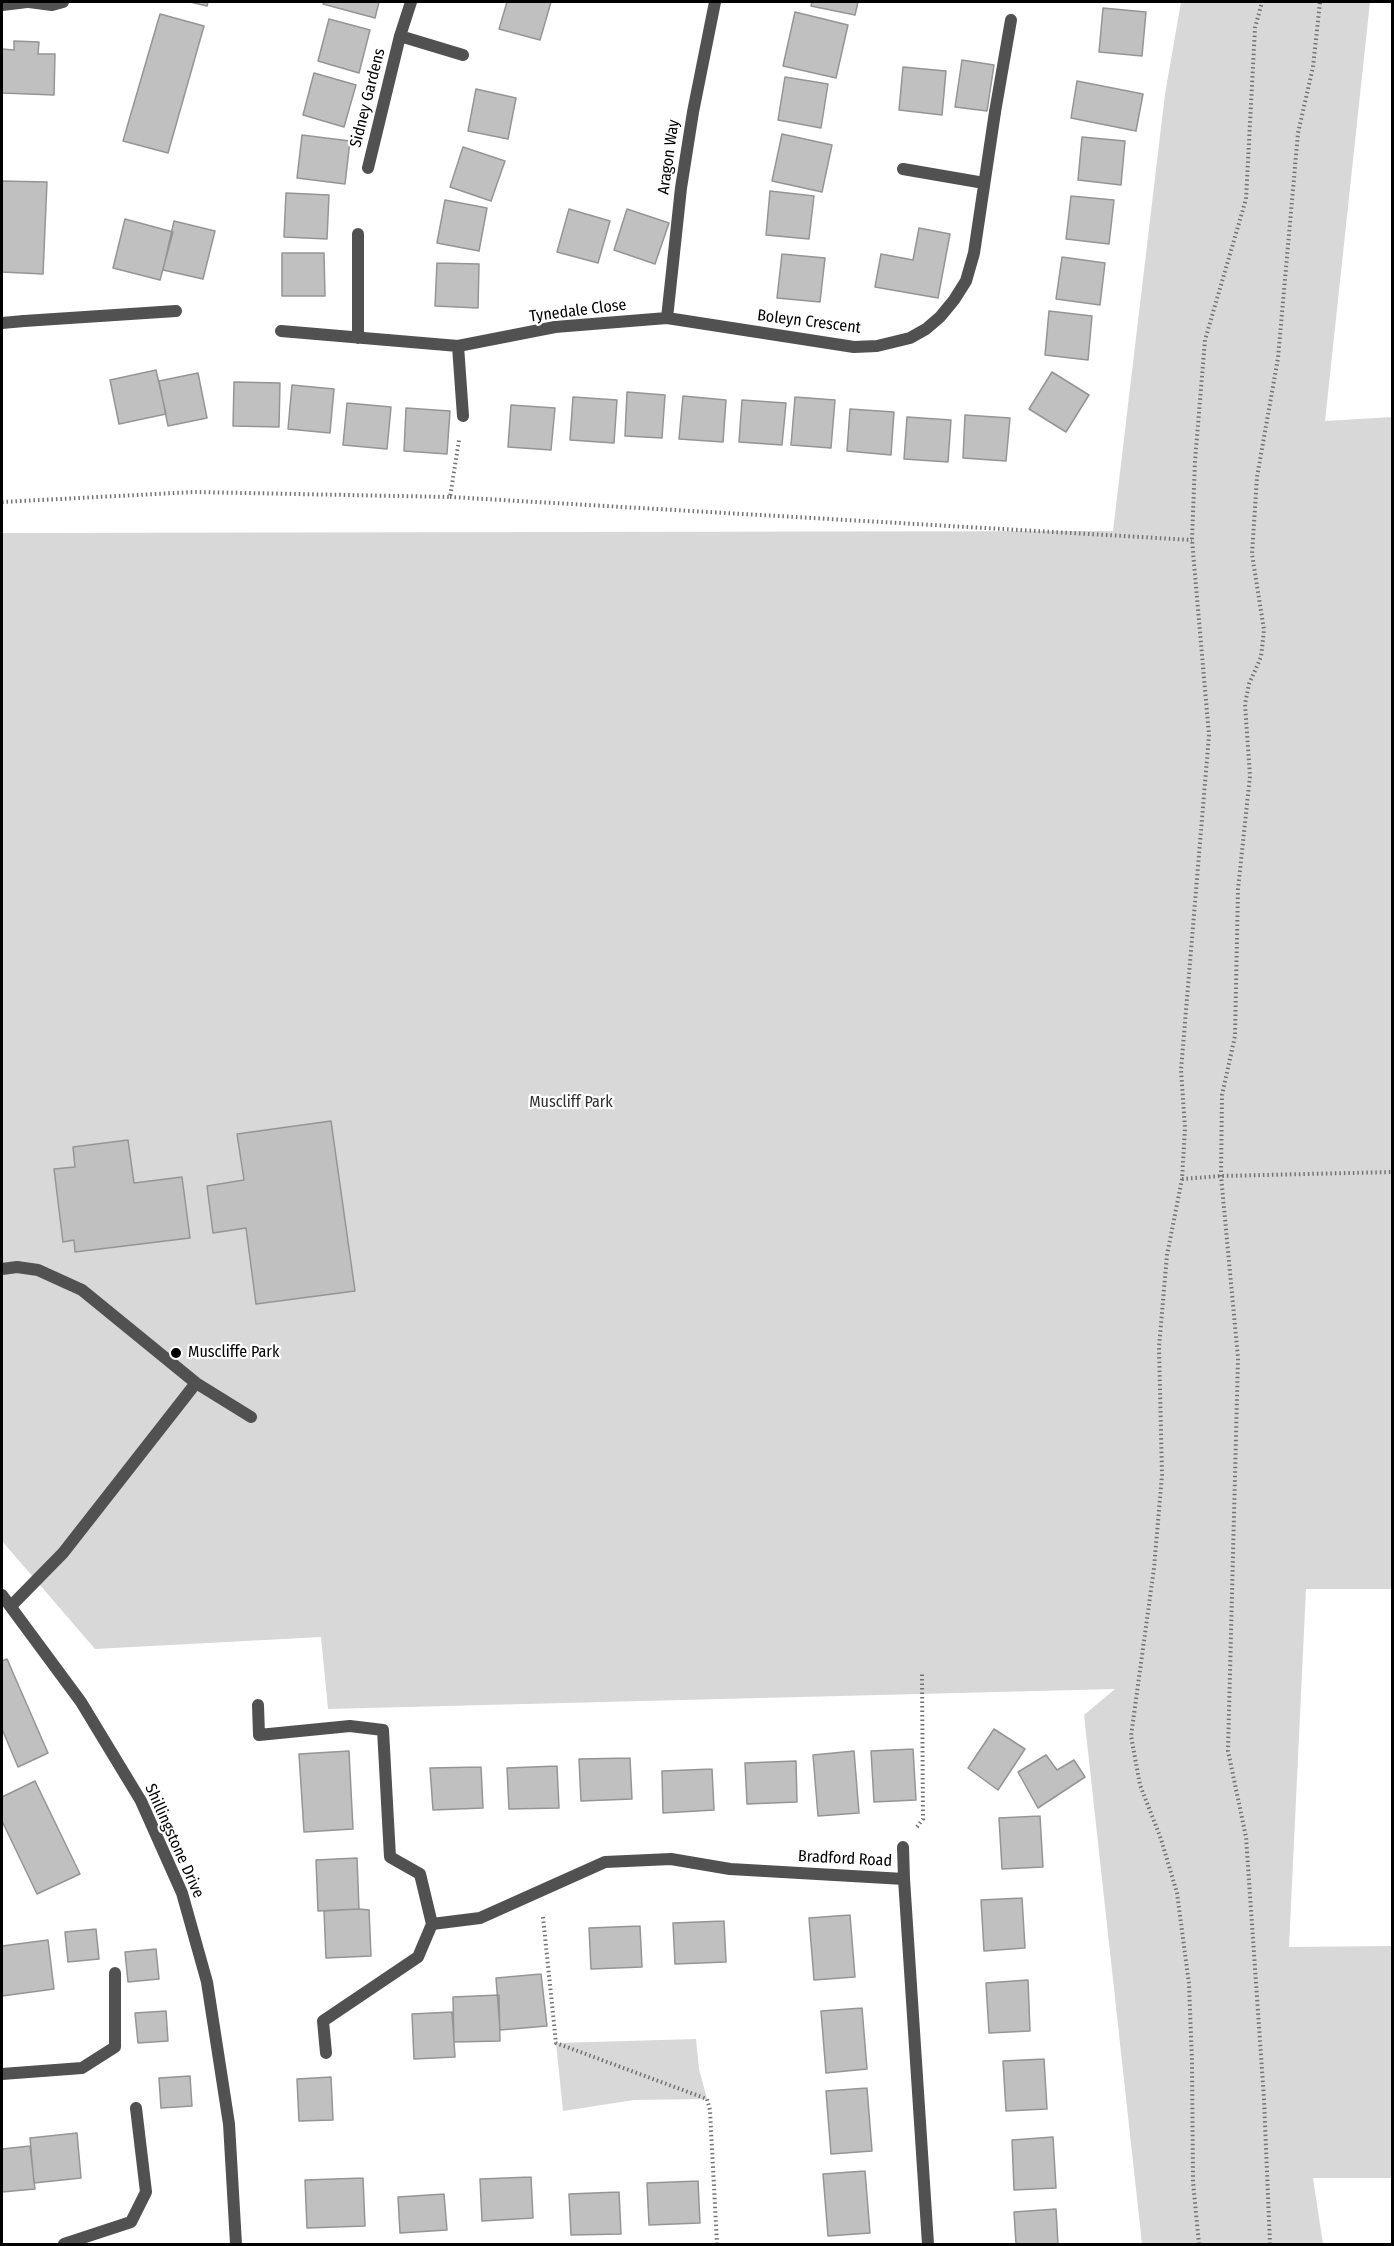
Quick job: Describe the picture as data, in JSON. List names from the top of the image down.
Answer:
{
  "streets": {
    "street": [
      "Sidney Gardens",
      "Aragon Way",
      "Tynedale Close",
      "Boleyn Crescent",
      "Shillingstone Drive",
      "Bradford Road"
    ]
  },
  "crossings": [
    ["Aragon Way", "Tynedale Close"],
    ["Aragon Way", "Boleyn Crescent"],
    ["Tynedale Close", "Boleyn Crescent"]
  ],
  "parks": ["Muscliff Park"],
  "places": ["Muscliffe Park"]
}
